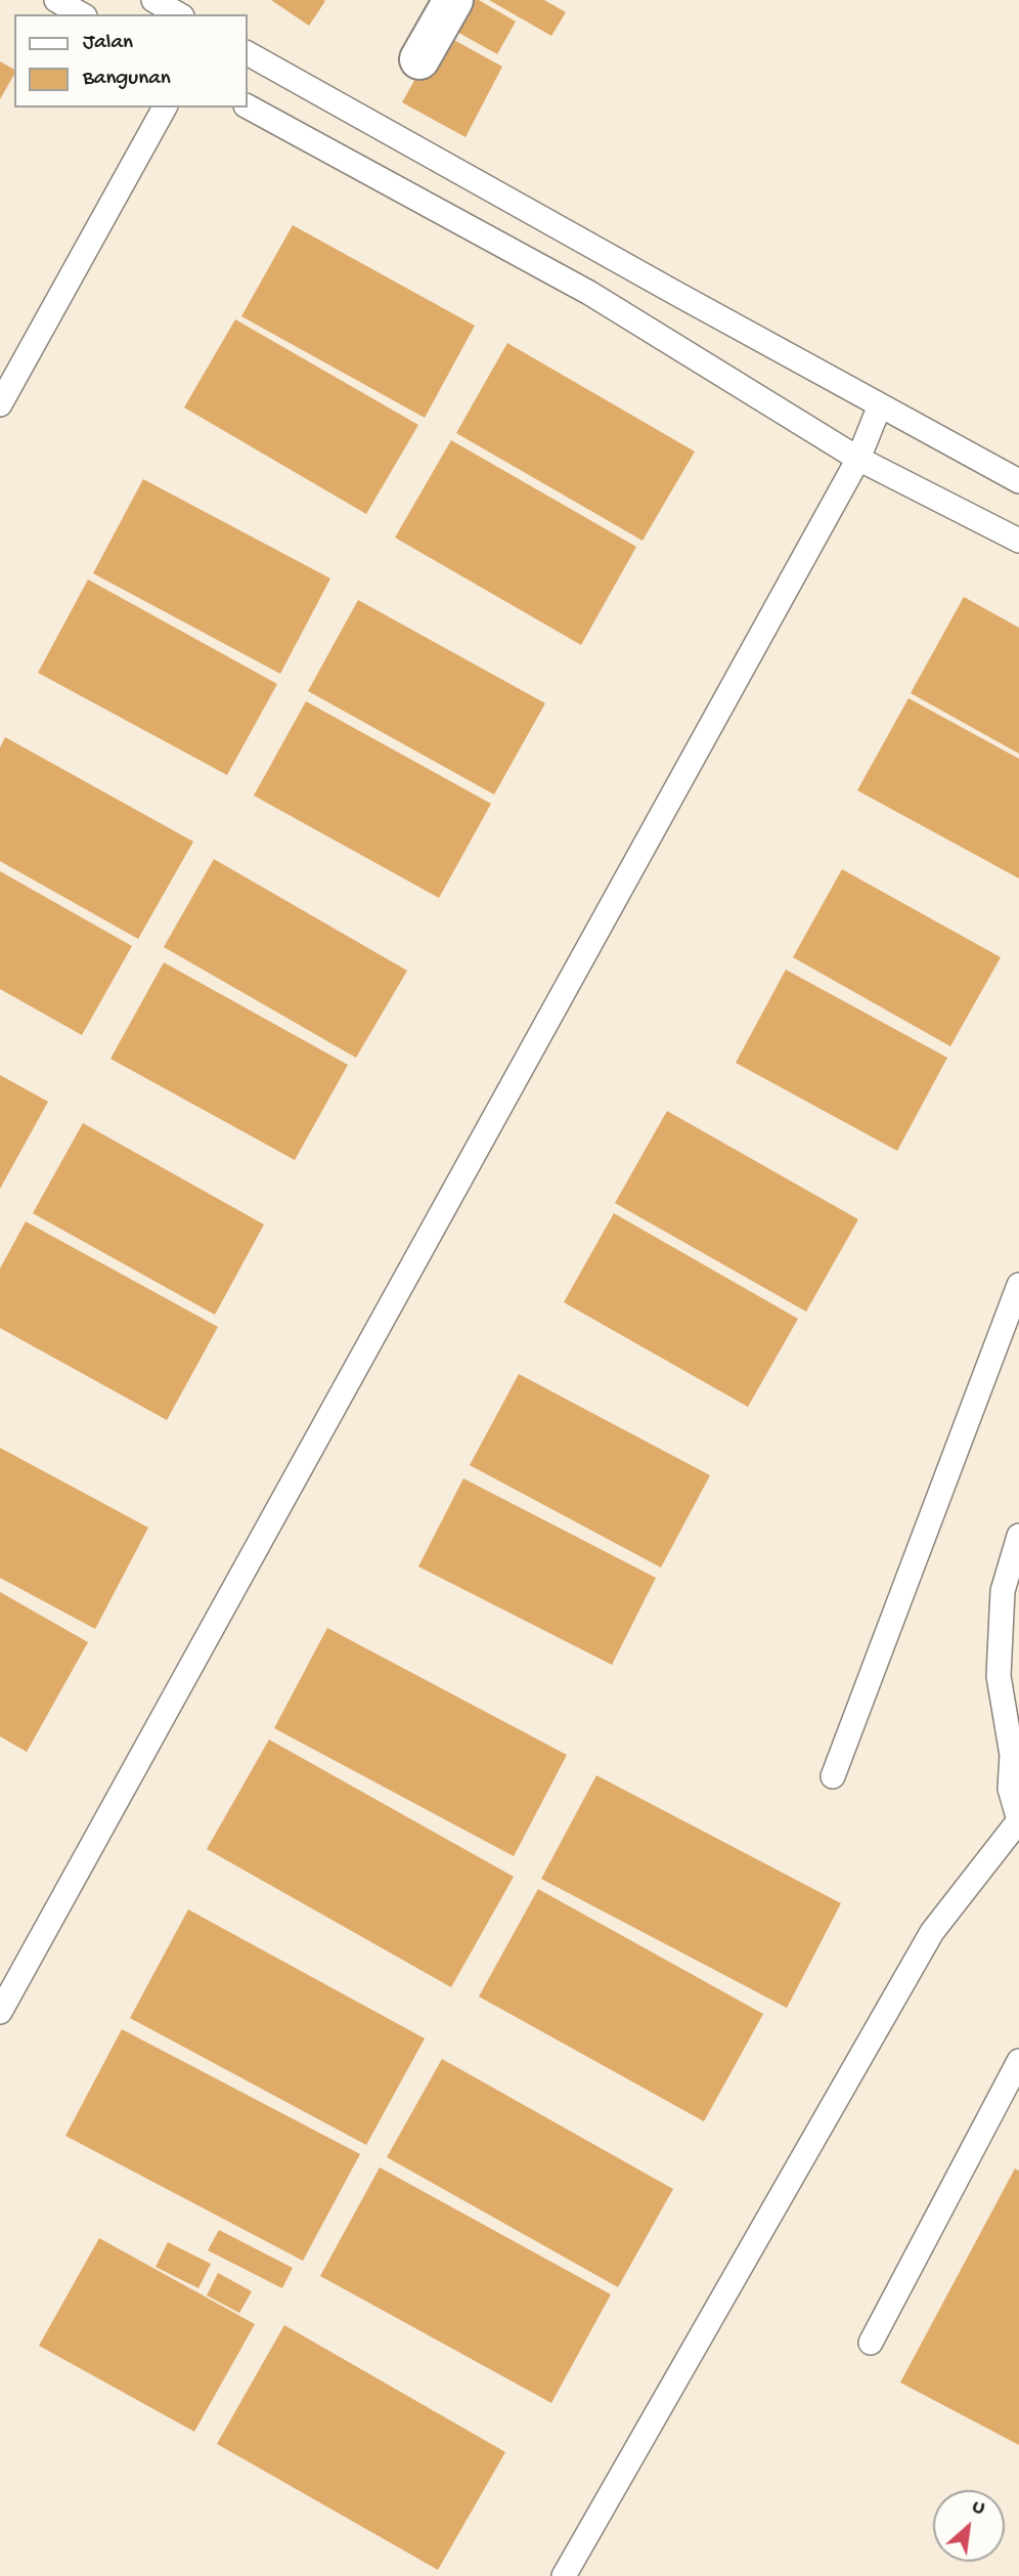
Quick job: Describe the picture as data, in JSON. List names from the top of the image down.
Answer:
{
  "legend": ["Jalan", "Bangunan"],
  "north": "top right"
}
